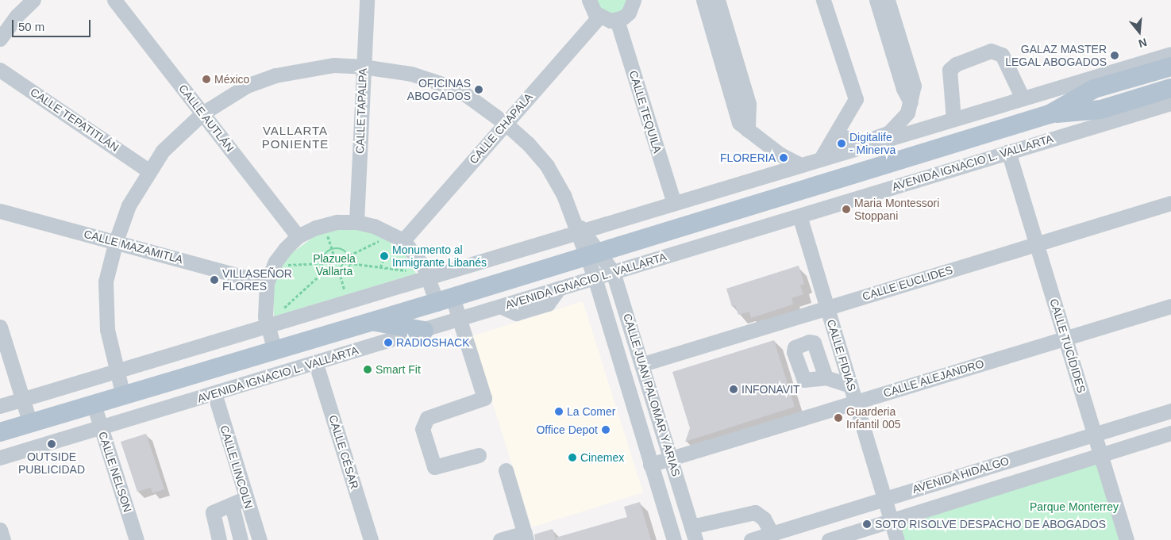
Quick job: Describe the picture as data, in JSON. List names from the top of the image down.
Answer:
{
  "streets": {
    "main road": ["AVENIDA IGNACIO L. VALLARTA"],
    "street": [
      "CALLE TAPALPA",
      "CALLE TEQUILA",
      "CALLE AUTLÁN",
      "CALLE TEPATITLÁN",
      "CALLE CHAPALA",
      "CALLE MAZAMITLA",
      "CALLE EUCLIDES",
      "CALLE TUCÍDIDES",
      "CALLE FIDIAS",
      "CALLE ALEJANDRO",
      "CALLE JUAN PALOMAR Y ARIAS",
      "CALLE CÉSAR",
      "CALLE LINCOLN",
      "CALLE NELSON",
      "AVENIDA HIDALGO"
    ]
  },
  "crossings": [
    ["AVENIDA IGNACIO L. VALLARTA", "CALLE TUCÍDIDES"],
    ["AVENIDA IGNACIO L. VALLARTA", "CALLE FIDIAS"],
    ["AVENIDA IGNACIO L. VALLARTA", "CALLE JUAN PALOMAR Y ARIAS"],
    ["AVENIDA IGNACIO L. VALLARTA", "CALLE CÉSAR"],
    ["AVENIDA IGNACIO L. VALLARTA", "CALLE LINCOLN"],
    ["AVENIDA IGNACIO L. VALLARTA", "CALLE NELSON"],
    ["CALLE EUCLIDES", "CALLE TUCÍDIDES"],
    ["CALLE EUCLIDES", "CALLE FIDIAS"],
    ["CALLE EUCLIDES", "CALLE JUAN PALOMAR Y ARIAS"],
    ["CALLE TUCÍDIDES", "CALLE ALEJANDRO"],
    ["CALLE TUCÍDIDES", "AVENIDA HIDALGO"],
    ["CALLE FIDIAS", "CALLE ALEJANDRO"],
    ["CALLE FIDIAS", "AVENIDA HIDALGO"],
    ["CALLE ALEJANDRO", "CALLE JUAN PALOMAR Y ARIAS"]
  ],
  "districts": ["VALLARTA PONIENTE"],
  "parks": ["Plazuela Vallarta", "Parque Monterrey"],
  "places": [
    "GALAZ MASTER LEGAL ABOGADOS",
    "México",
    "OFICINAS ABOGADOS",
    "Digitalife - Minerva",
    "FLORERIA",
    "Maria Montessori Stoppani",
    "Monumento al Inmigrante Libanés",
    "VILLASEÑOR FLORES",
    "RADIOSHACK",
    "Smart Fit",
    "INFONAVIT",
    "La Comer",
    "Guarderia Infantil 005",
    "Office Depot",
    "OUTSIDE PUBLICIDAD",
    "Cinemex",
    "SOTO RISOLVE DESPACHO DE ABOGADOS"
  ],
  "scale_bar": "50 m",
  "north": "bottom"
}
